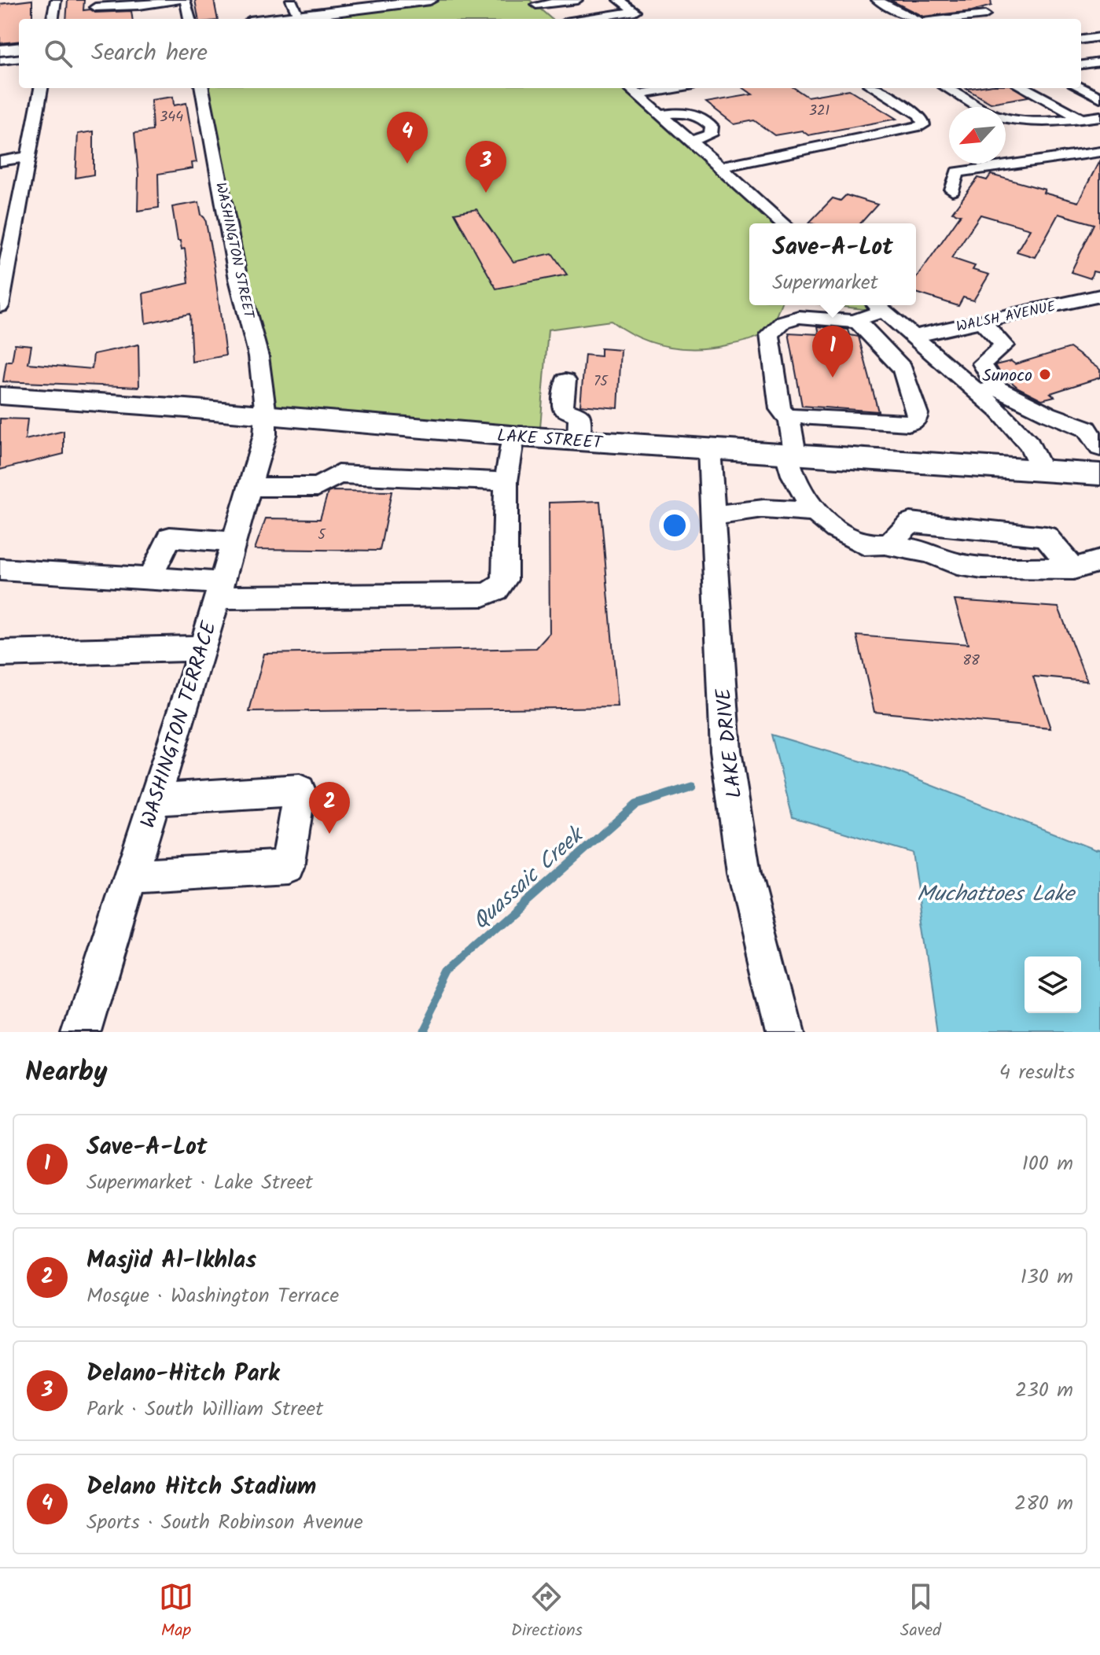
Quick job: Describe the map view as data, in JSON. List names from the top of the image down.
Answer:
{
  "streets": {
    "main road": ["LAKE STREET"],
    "street": [
      "WASHINGTON STREET",
      "WALSH AVENUE",
      "WASHINGTON TERRACE",
      "LAKE DRIVE"
    ]
  },
  "crossings": [
    ["WASHINGTON STREET", "LAKE STREET"],
    ["WASHINGTON STREET", "WASHINGTON TERRACE"],
    ["LAKE STREET", "WASHINGTON TERRACE"],
    ["LAKE STREET", "LAKE DRIVE"]
  ],
  "water": ["Quassaic Creek", "Muchattoes Lake"],
  "places": ["Sunoco"],
  "house_numbers": [
    "321",
    "344",
    "75",
    "5",
    "88"
  ],
  "north": "bottom left",
  "page": {
    "search": "Search here",
    "pins": [
      "4",
      "3",
      "1",
      "2"
    ],
    "popup": ["Save-A-Lot", "Supermarket"],
    "heading": ["Nearby", "4 results"],
    "list": [
      {
        "mark": "1",
        "name": "Save-A-Lot",
        "note": "Supermarket · Lake Street",
        "value": "100 m"
      },
      {
        "mark": "2",
        "name": "Masjid Al-Ikhlas",
        "note": "Mosque · Washington Terrace",
        "value": "130 m"
      },
      {
        "mark": "3",
        "name": "Delano-Hitch Park",
        "note": "Park · South William Street",
        "value": "230 m"
      },
      {
        "mark": "4",
        "name": "Delano Hitch Stadium",
        "note": "Sports · South Robinson Avenue",
        "value": "280 m"
      }
    ],
    "nav": ["Map", "Directions", "Saved"]
  }
}
